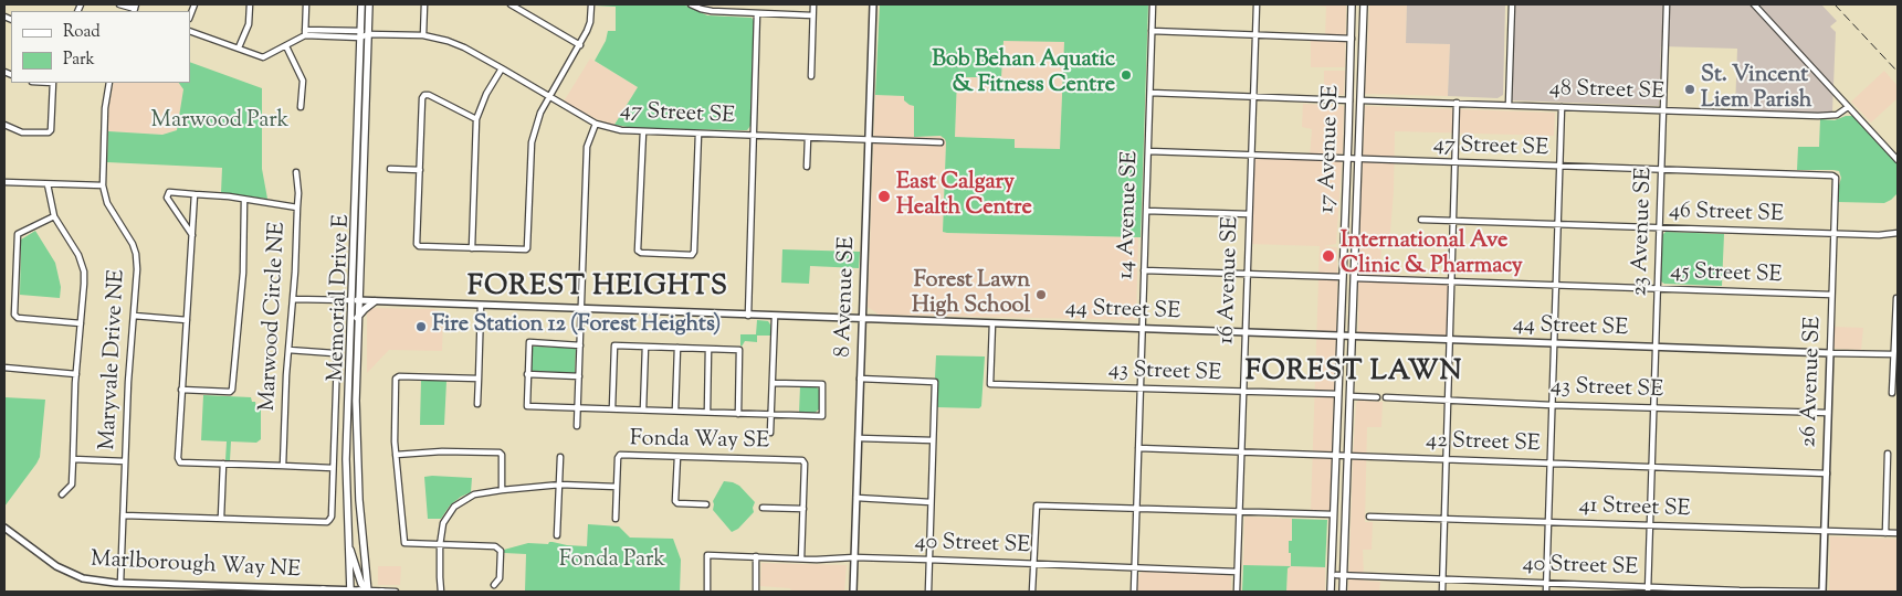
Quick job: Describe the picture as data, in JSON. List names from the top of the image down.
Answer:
{
  "streets": {
    "main road": ["17 Avenue SE", "Memorial Drive E"],
    "street": [
      "48 Street SE",
      "47 Street SE",
      "46 Street SE",
      "14 Avenue SE",
      "23 Avenue SE",
      "45 Street SE",
      "16 Avenue SE",
      "8 Avenue SE",
      "44 Street SE",
      "Marwood Circle NE",
      "Maryvale Drive NE",
      "43 Street SE",
      "26 Avenue SE",
      "Fonda Way SE",
      "42 Street SE",
      "41 Street SE",
      "40 Street SE",
      "Marlborough Way NE"
    ]
  },
  "crossings": [
    ["48 Street SE", "17 Avenue SE"],
    ["48 Street SE", "23 Avenue SE"],
    ["47 Street SE", "17 Avenue SE"],
    ["47 Street SE", "14 Avenue SE"],
    ["47 Street SE", "23 Avenue SE"],
    ["47 Street SE", "16 Avenue SE"],
    ["47 Street SE", "8 Avenue SE"],
    ["47 Street SE", "Memorial Drive E"],
    ["47 Street SE", "26 Avenue SE"],
    ["17 Avenue SE", "45 Street SE"],
    ["17 Avenue SE", "44 Street SE"],
    ["17 Avenue SE", "43 Street SE"],
    ["17 Avenue SE", "42 Street SE"],
    ["17 Avenue SE", "40 Street SE"],
    ["46 Street SE", "23 Avenue SE"],
    ["46 Street SE", "26 Avenue SE"],
    ["14 Avenue SE", "44 Street SE"],
    ["14 Avenue SE", "43 Street SE"],
    ["14 Avenue SE", "42 Street SE"],
    ["14 Avenue SE", "40 Street SE"],
    ["23 Avenue SE", "45 Street SE"],
    ["23 Avenue SE", "44 Street SE"],
    ["23 Avenue SE", "43 Street SE"],
    ["23 Avenue SE", "42 Street SE"],
    ["23 Avenue SE", "41 Street SE"],
    ["23 Avenue SE", "40 Street SE"],
    ["45 Street SE", "26 Avenue SE"],
    ["16 Avenue SE", "44 Street SE"],
    ["16 Avenue SE", "43 Street SE"],
    ["16 Avenue SE", "42 Street SE"],
    ["16 Avenue SE", "40 Street SE"],
    ["8 Avenue SE", "44 Street SE"],
    ["8 Avenue SE", "40 Street SE"],
    ["Memorial Drive E", "44 Street SE"],
    ["Memorial Drive E", "Marlborough Way NE"],
    ["44 Street SE", "43 Street SE"],
    ["44 Street SE", "26 Avenue SE"],
    ["Maryvale Drive NE", "Marlborough Way NE"],
    ["43 Street SE", "26 Avenue SE"],
    ["26 Avenue SE", "42 Street SE"],
    ["26 Avenue SE", "41 Street SE"],
    ["26 Avenue SE", "40 Street SE"],
    ["Fonda Way SE", "40 Street SE"]
  ],
  "districts": ["FOREST HEIGHTS", "FOREST LAWN"],
  "parks": ["Marwood Park", "Fonda Park"],
  "places": [
    "Bob Behan Aquatic & Fitness Centre",
    "St. Vincent Liem Parish",
    "East Calgary Health Centre",
    "International Ave Clinic & Pharmacy",
    "Forest Lawn High School",
    "Fire Station 12 (Forest Heights)"
  ],
  "legend": ["Road", "Park"]
}
